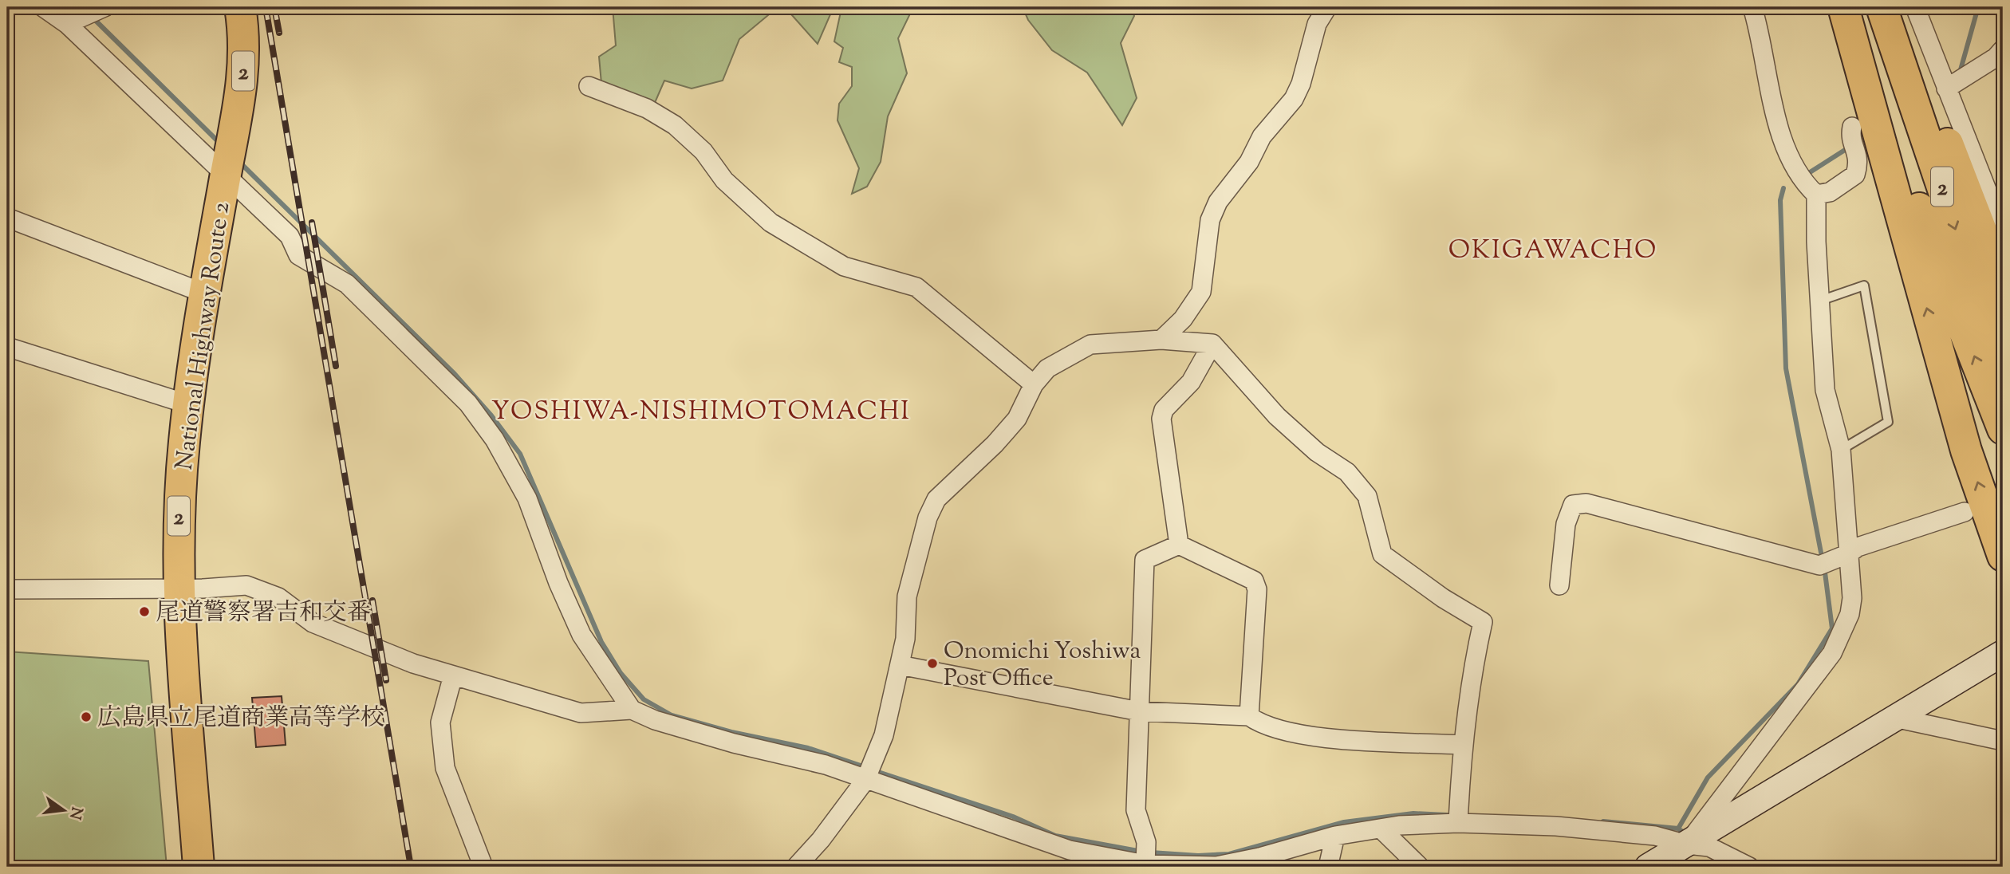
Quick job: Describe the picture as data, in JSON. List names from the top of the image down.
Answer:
{
  "streets": {
    "highway": ["2", "National Highway Route 2"]
  },
  "districts": ["OKIGAWACHO", "YOSHIWA-NISHIMOTOMACHI"],
  "places": ["尾道警察署吉和交番", "Onomichi Yoshiwa Post Office", "広島県立尾道商業高等学校"],
  "north": "right"
}
